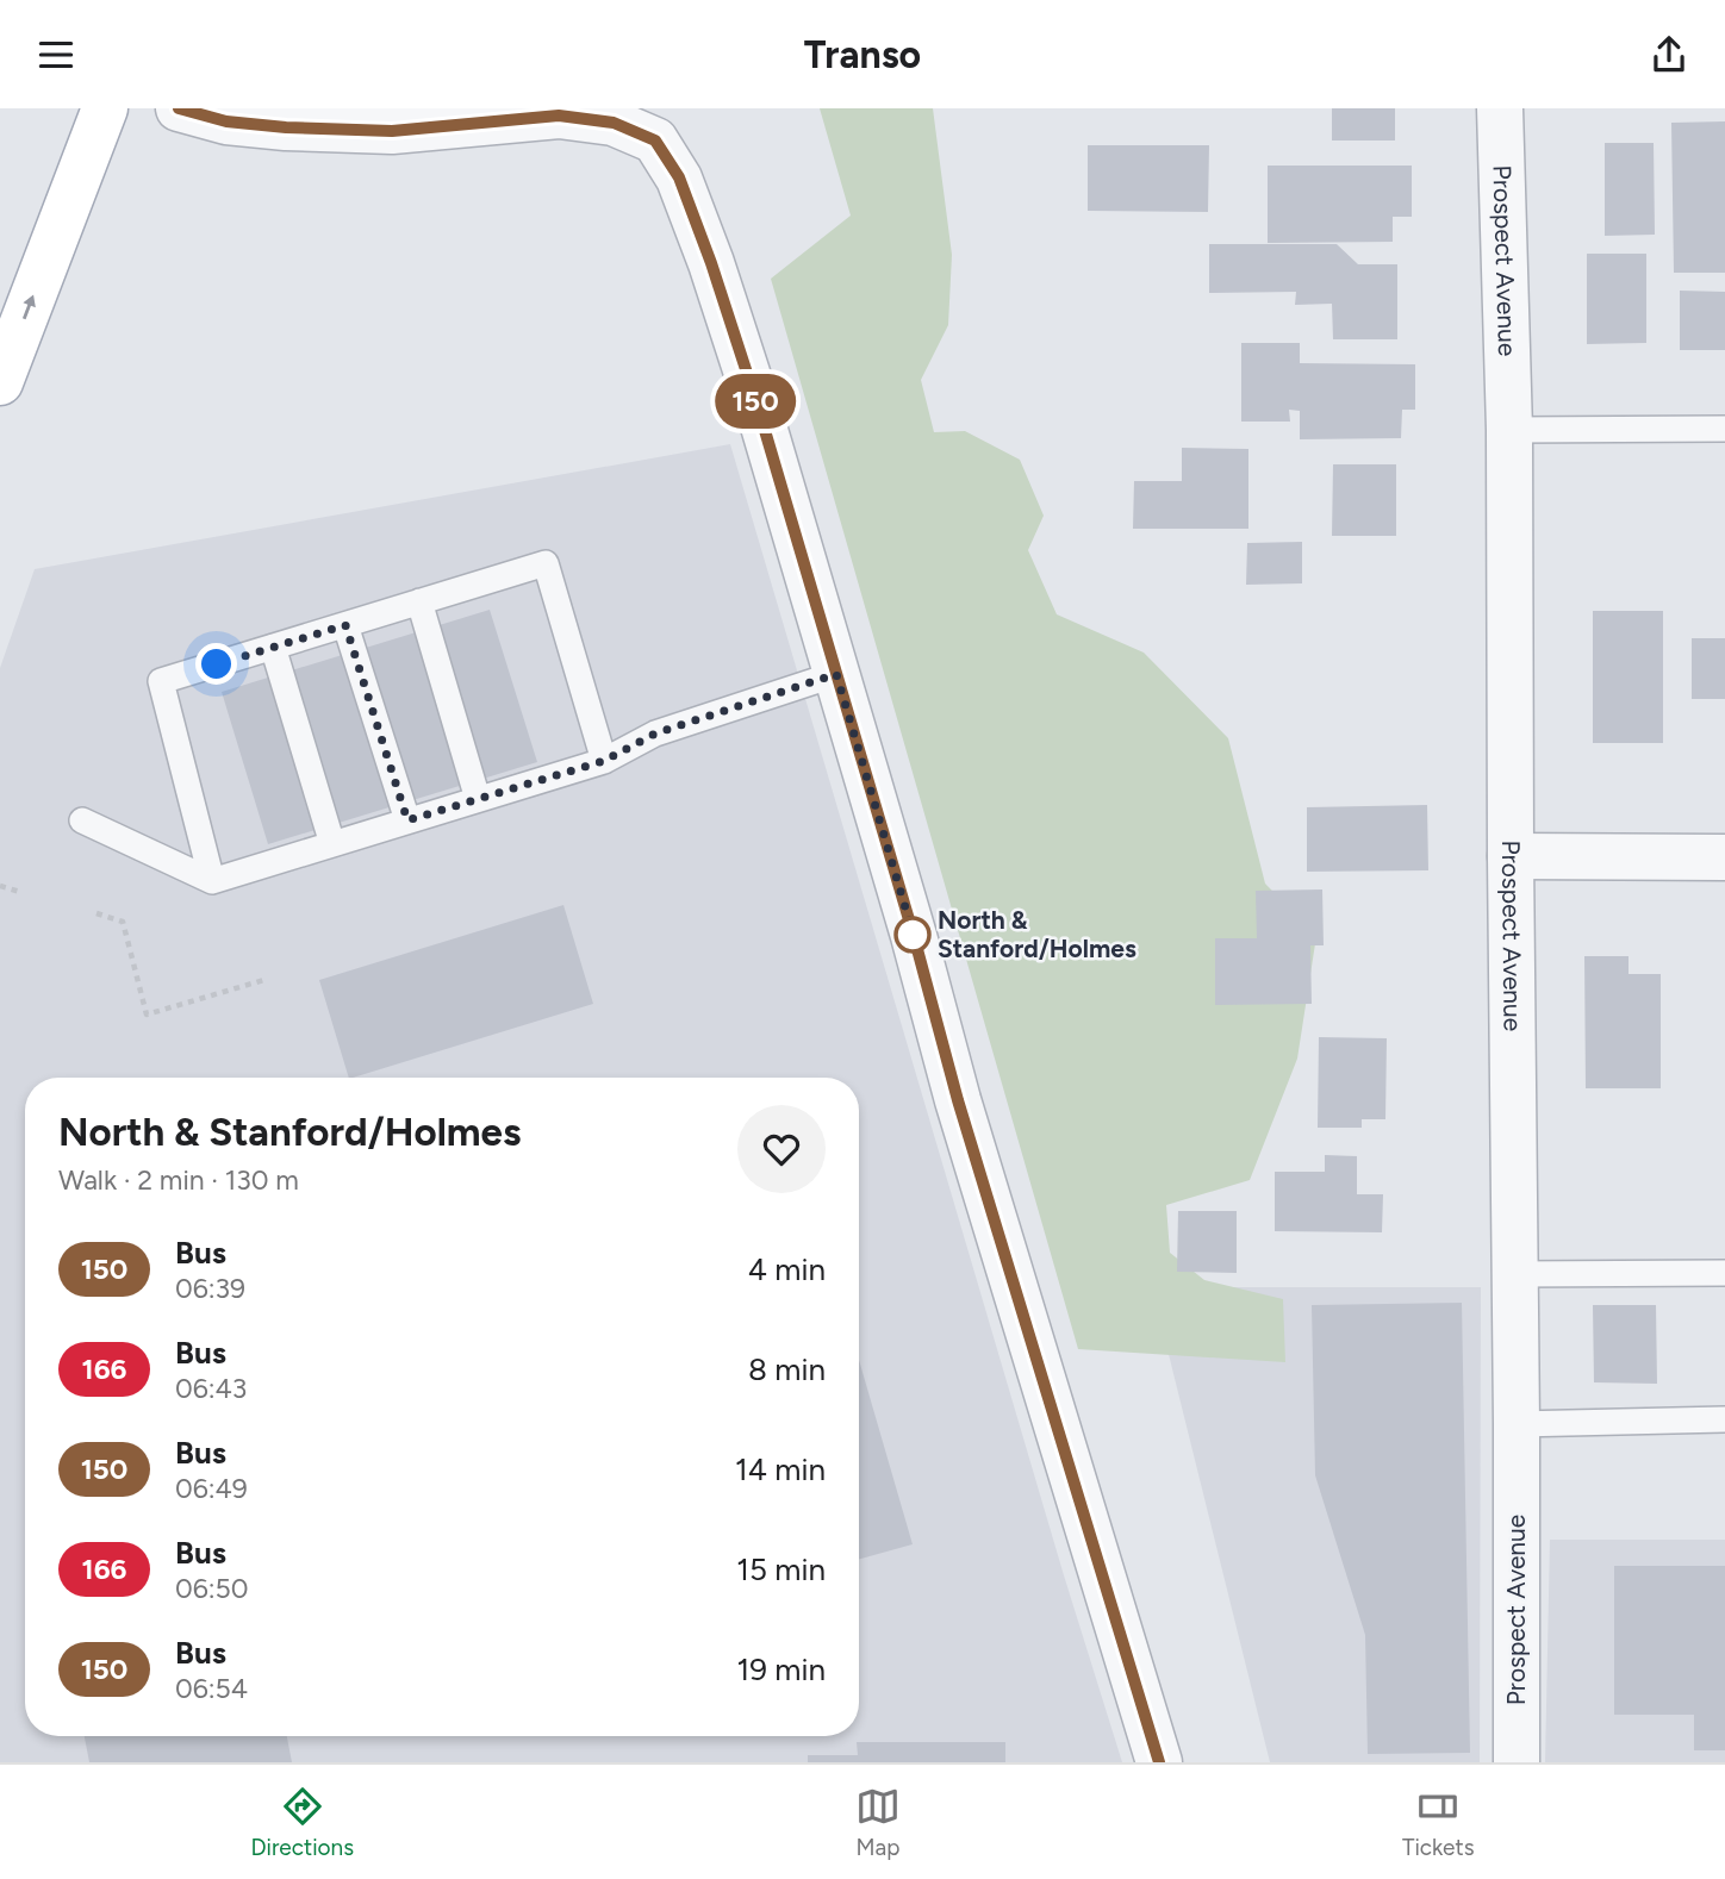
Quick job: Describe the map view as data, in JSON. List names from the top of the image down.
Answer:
{
  "streets": {
    "street": ["Prospect Avenue"]
  },
  "places": ["North & Stanford/Holmes"],
  "lines": ["bus line 150"],
  "page": {
    "header": "Transo",
    "on_map": "150",
    "heading": ["North & Stanford/Holmes", "Walk · 2 min · 130 m"],
    "list": [
      {
        "mark": "150",
        "name": "Bus",
        "note": "06:39",
        "value": "4 min"
      },
      {
        "mark": "166",
        "name": "Bus",
        "note": "06:43",
        "value": "8 min"
      },
      {
        "mark": "150",
        "name": "Bus",
        "note": "06:49",
        "value": "14 min"
      },
      {
        "mark": "166",
        "name": "Bus",
        "note": "06:50",
        "value": "15 min"
      },
      {
        "mark": "150",
        "name": "Bus",
        "note": "06:54",
        "value": "19 min"
      }
    ],
    "tabs": ["Directions", "Map", "Tickets"]
  }
}
